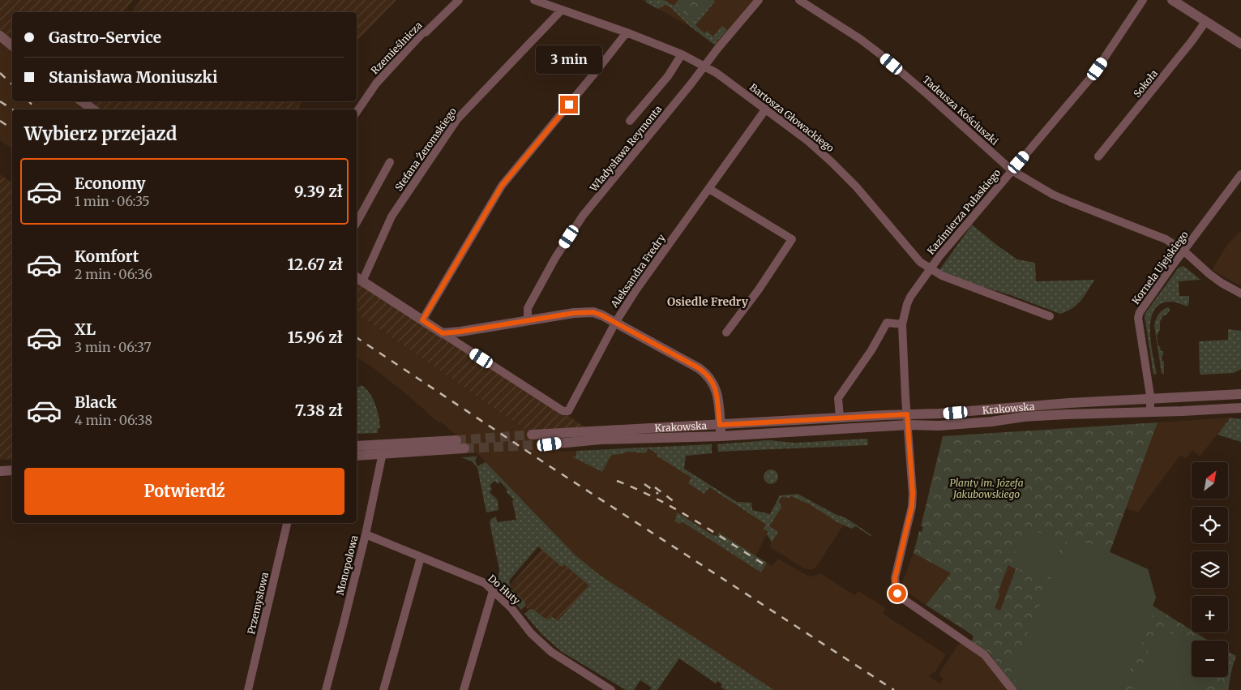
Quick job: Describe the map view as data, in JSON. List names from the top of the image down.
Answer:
{
  "streets": {
    "street": [
      "Rzemieślnicza",
      "Sokoła",
      "Tadeusza Kościuszki",
      "Bartosza Głowackiego",
      "Władysława Reymonta",
      "Stefana Żeromskiego",
      "Kazimierza Pułaskiego",
      "Kornela Ujejskiego",
      "Aleksandra Fredry",
      "Krakowska",
      "Monopolowa",
      "Do Huty",
      "Przemysłowa"
    ]
  },
  "crossings": [
    ["Tadeusza Kościuszki", "Kazimierza Pułaskiego"],
    ["Tadeusza Kościuszki", "Kornela Ujejskiego"],
    ["Bartosza Głowackiego", "Władysława Reymonta"],
    ["Bartosza Głowackiego", "Stefana Żeromskiego"],
    ["Bartosza Głowackiego", "Kazimierza Pułaskiego"],
    ["Bartosza Głowackiego", "Aleksandra Fredry"],
    ["Kazimierza Pułaskiego", "Krakowska"],
    ["Kornela Ujejskiego", "Krakowska"],
    ["Monopolowa", "Do Huty"]
  ],
  "districts": ["Osiedle Fredry"],
  "parks": ["Planty im. Józefa Jakubowskiego"],
  "north": "top right",
  "page": {
    "banner": ["Gastro-Service", "Stanisława Moniuszki"],
    "bubble": "3 min",
    "heading": "Wybierz przejazd",
    "list": [
      {
        "name": "Economy",
        "note": "1 min · 06:35",
        "value": "9.39 zł"
      },
      {
        "name": "Komfort",
        "note": "2 min · 06:36",
        "value": "12.67 zł"
      },
      {
        "name": "XL",
        "note": "3 min · 06:37",
        "value": "15.96 zł"
      },
      {
        "name": "Black",
        "note": "4 min · 06:38",
        "value": "7.38 zł"
      }
    ],
    "buttons": "Potwierdź",
    "map_buttons": ["+", "−"]
  }
}
